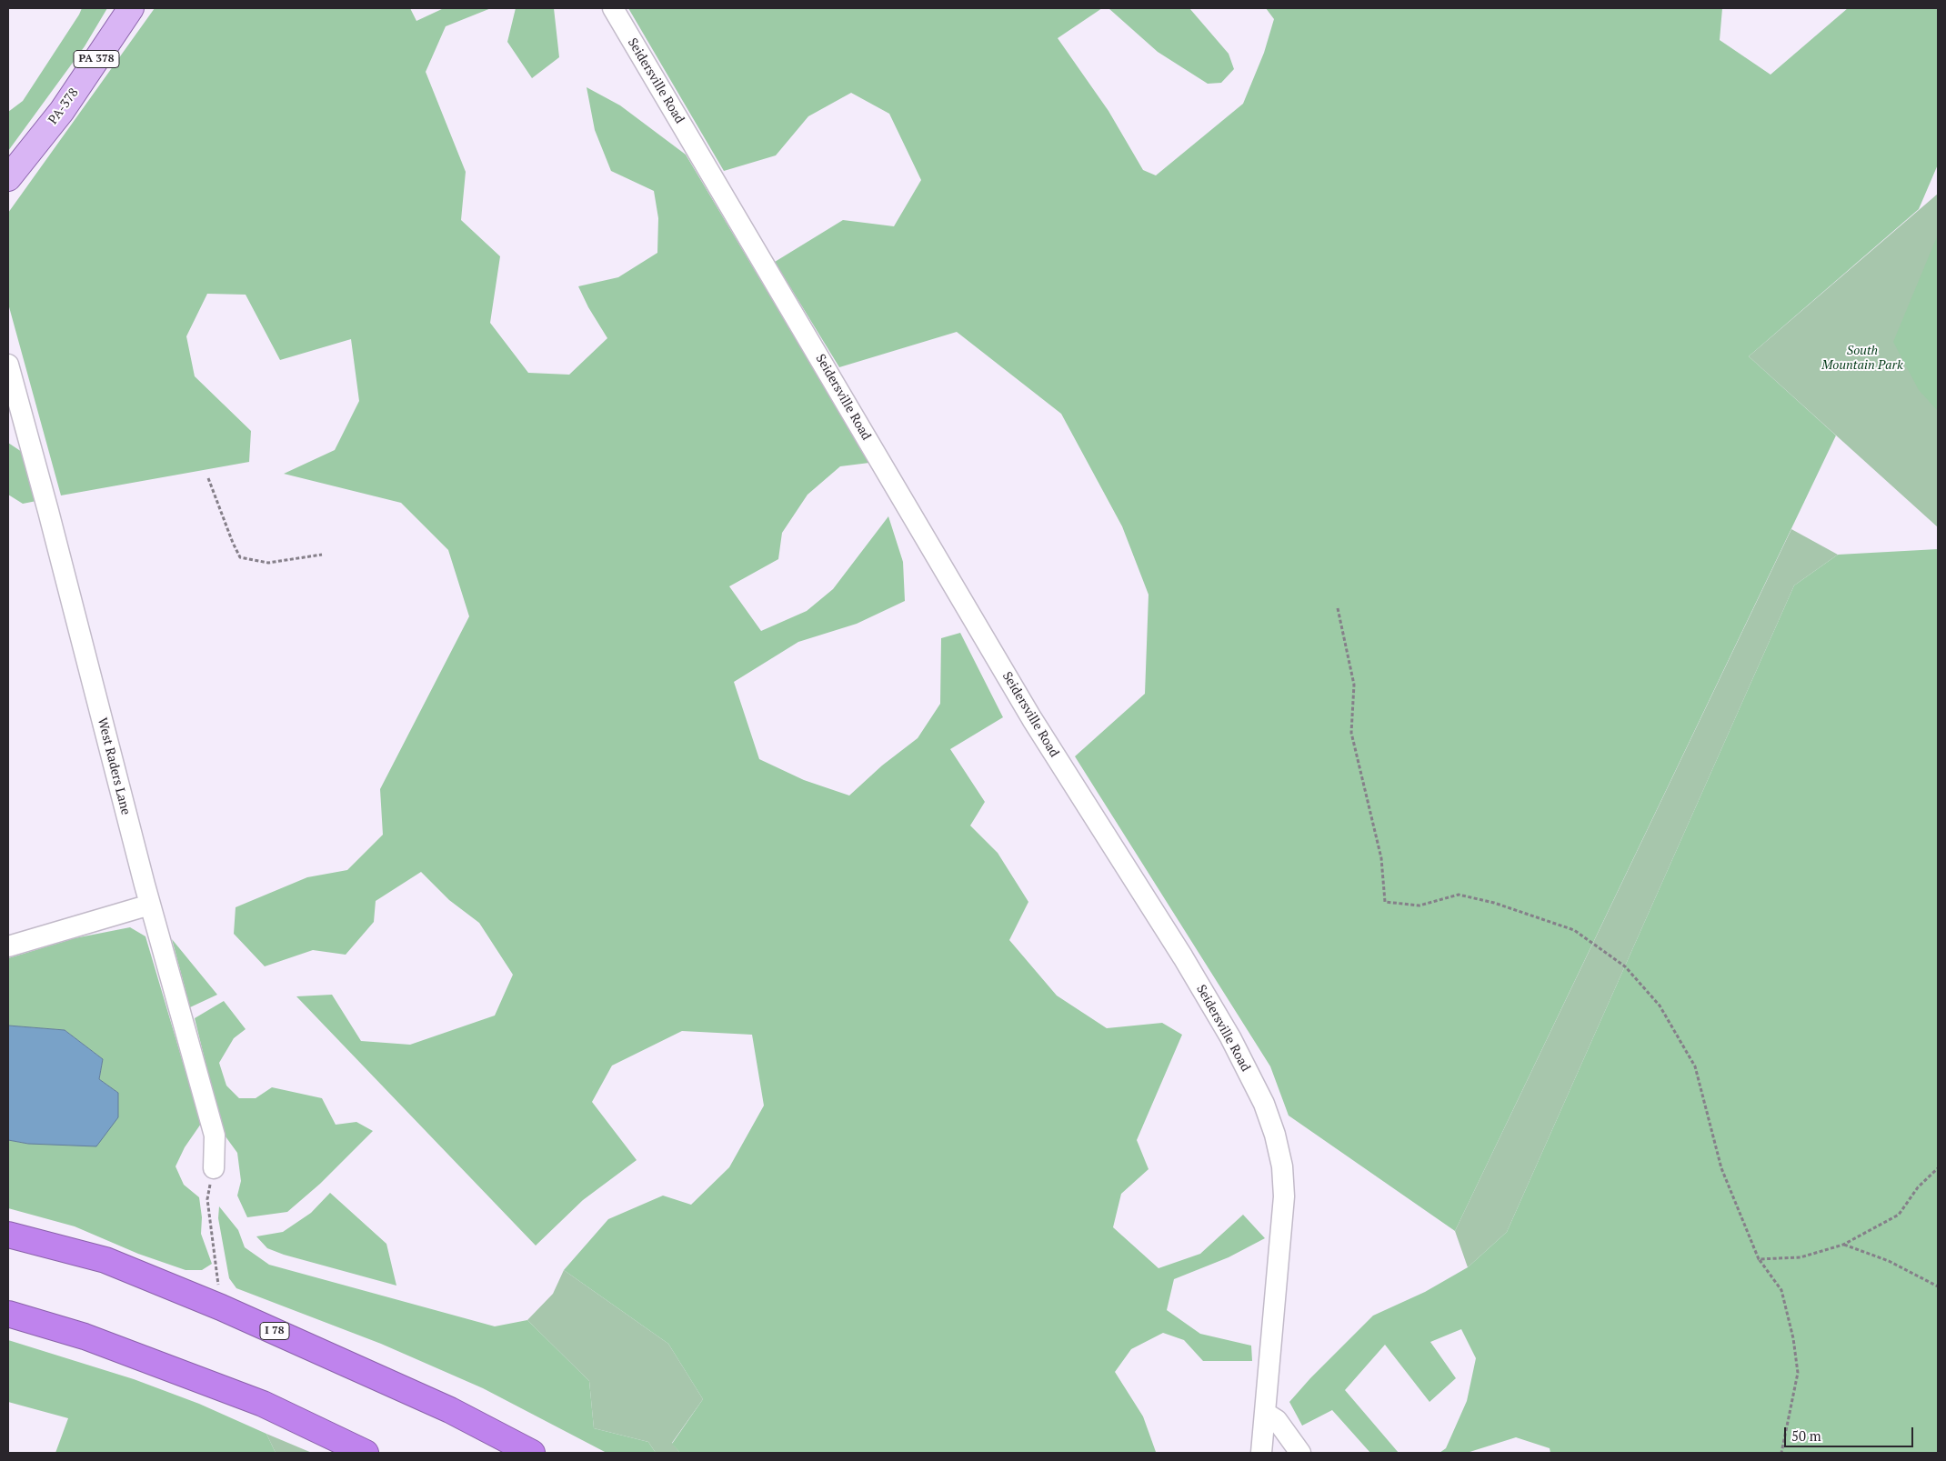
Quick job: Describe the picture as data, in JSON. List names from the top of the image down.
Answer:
{
  "streets": {
    "highway": ["I 78"],
    "main road": ["PA 378", "PA-378"],
    "street": ["Seidersville Road", "West Raders Lane"]
  },
  "parks": ["South Mountain Park"],
  "scale_bar": "50 m"
}
